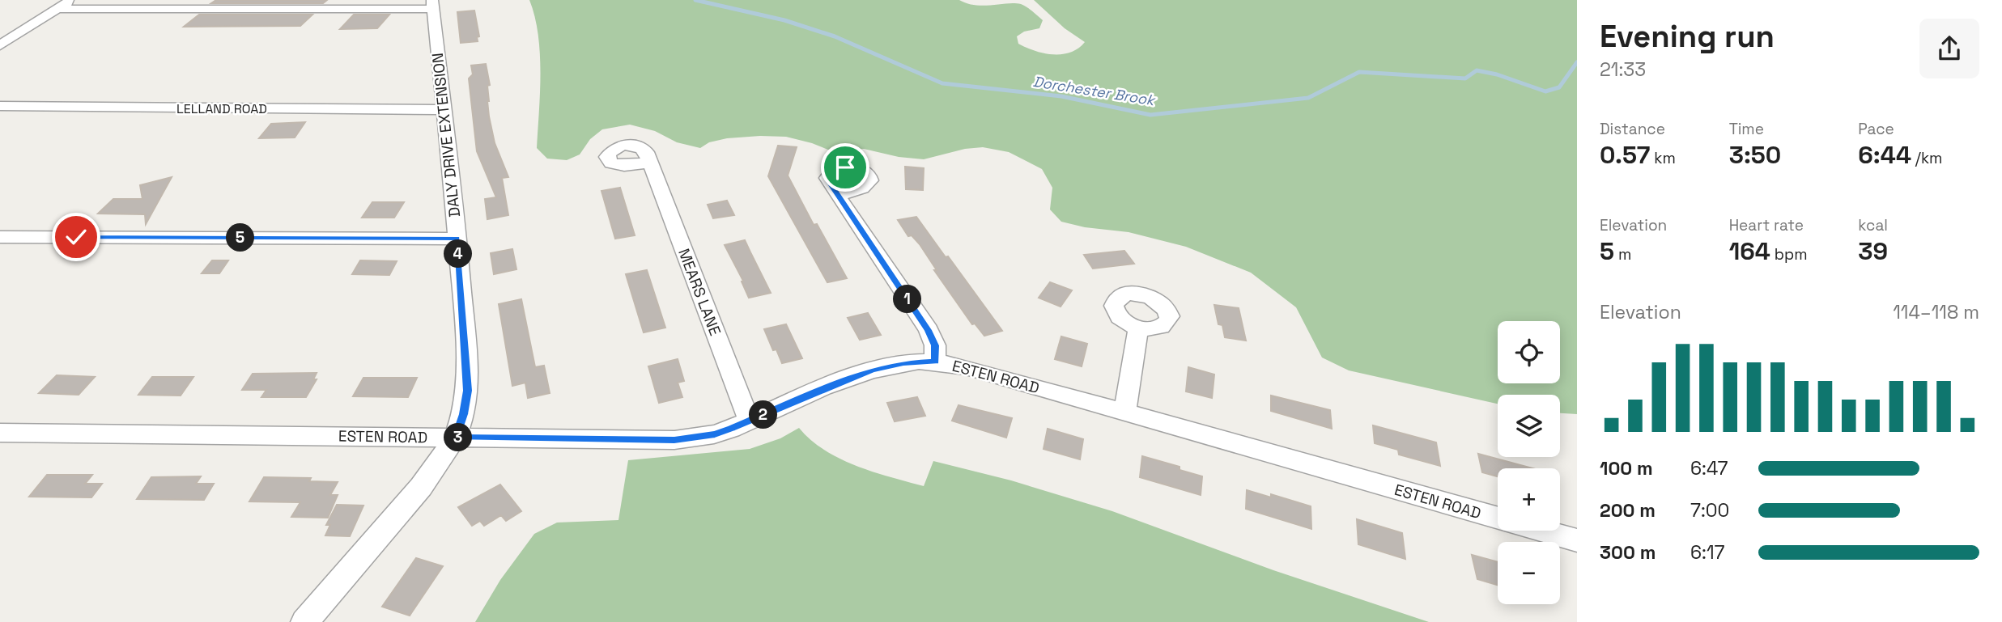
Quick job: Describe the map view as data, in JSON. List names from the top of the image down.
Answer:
{
  "streets": {
    "street": [
      "LELLAND ROAD",
      "DALY DRIVE EXTENSION",
      "MEARS LANE",
      "ESTEN ROAD"
    ]
  },
  "crossings": [
    ["LELLAND ROAD", "DALY DRIVE EXTENSION"],
    ["DALY DRIVE EXTENSION", "ESTEN ROAD"],
    ["MEARS LANE", "ESTEN ROAD"]
  ],
  "water": ["Dorchester Brook"],
  "page": {
    "heading": ["Evening run", "21:33"],
    "stats": [
      ["Distance", "0.57 km"],
      ["Time", "3:50"],
      ["Pace", "6:44 /km"],
      ["Elevation", "5 m"],
      ["Heart rate", "164 bpm"],
      ["kcal", "39"]
    ],
    "pins": [
      "5",
      "4",
      "1",
      "2",
      "3"
    ],
    "chart": ["Elevation", "114–118 m"],
    "map_buttons": ["+", "−"],
    "list": [
      {
        "name": "100 m",
        "note": "6:47"
      },
      {
        "name": "200 m",
        "note": "7:00"
      },
      {
        "name": "300 m",
        "note": "6:17"
      }
    ]
  }
}
